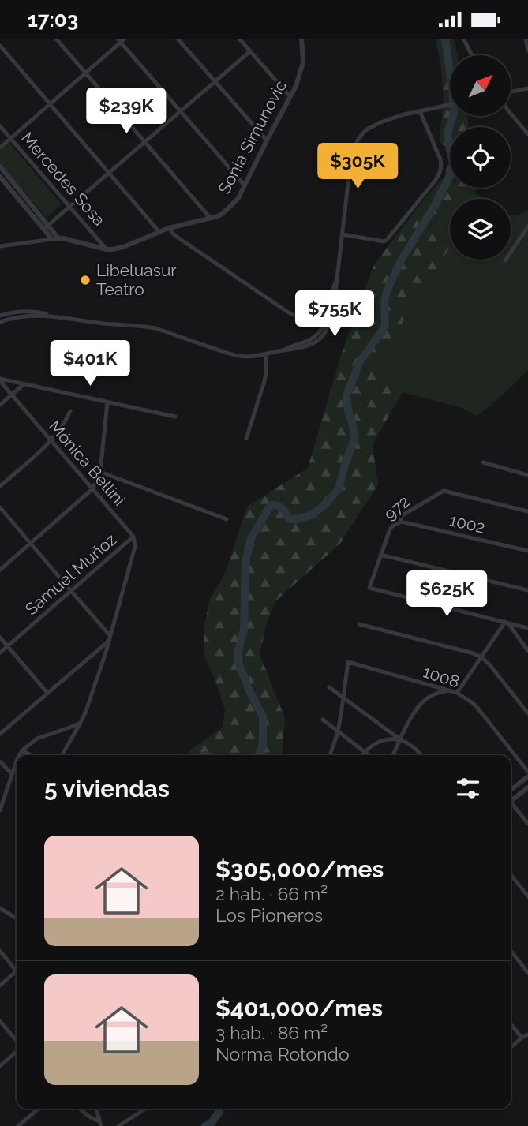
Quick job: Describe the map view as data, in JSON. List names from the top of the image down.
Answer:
{
  "streets": {
    "street": [
      "Sonia Simunovic",
      "Mercedes Sosa",
      "Mónica Bellini",
      "972",
      "1002",
      "Samuel Muñoz",
      "1008"
    ]
  },
  "crossings": [
    ["Sonia Simunovic", "Mercedes Sosa"],
    ["Mónica Bellini", "Samuel Muñoz"],
    ["972", "1002"]
  ],
  "places": ["Libeluasur Teatro"],
  "north": "top right",
  "page": {
    "status": "17:03",
    "price": [
      "$239K",
      "$305K",
      "$755K",
      "$401K",
      "$625K"
    ],
    "heading": "5 viviendas",
    "list": [
      {
        "name": "$305,000/mes",
        "note": "2 hab. · 66 m² · Los Pioneros"
      },
      {
        "name": "$401,000/mes",
        "note": "3 hab. · 86 m² · Norma Rotondo"
      }
    ]
  }
}
